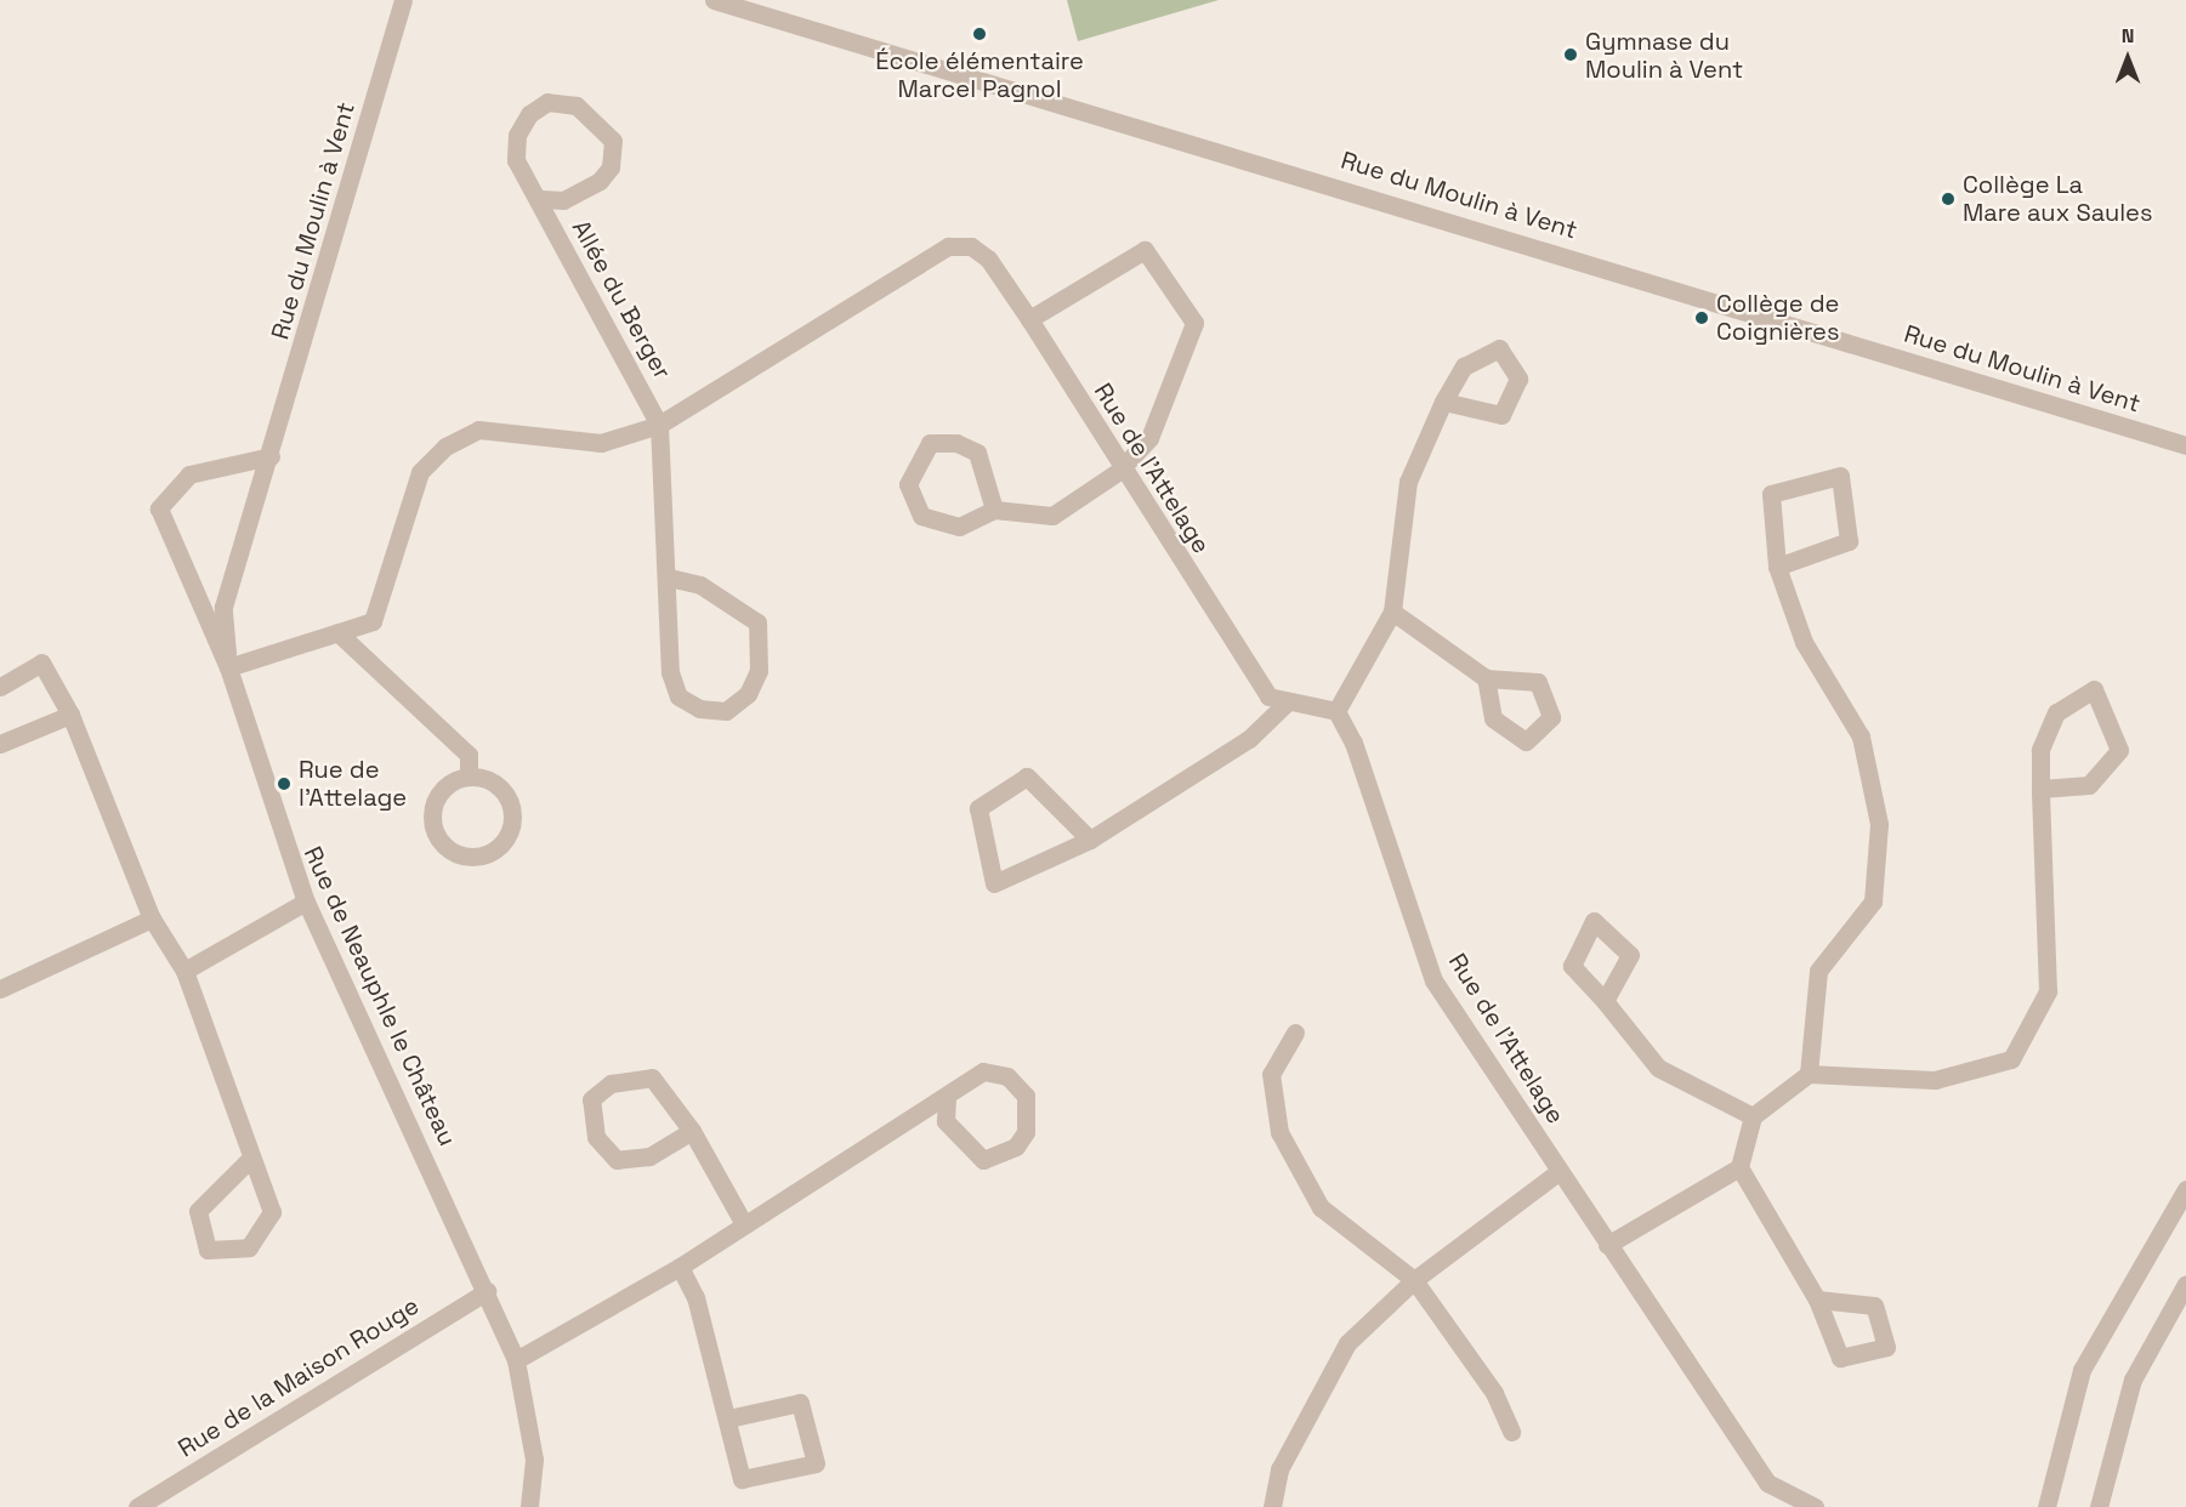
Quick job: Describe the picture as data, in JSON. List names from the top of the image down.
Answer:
{
  "streets": {
    "street": [
      "Rue du Moulin à Vent",
      "Allée du Berger",
      "Rue de l'Attelage",
      "Rue de Neauphle le Château",
      "Rue de la Maison Rouge"
    ]
  },
  "crossings": [
    ["Rue du Moulin à Vent", "Rue de l'Attelage"],
    ["Rue du Moulin à Vent", "Rue de Neauphle le Château"],
    ["Allée du Berger", "Rue de l'Attelage"],
    ["Rue de l'Attelage", "Rue de Neauphle le Château"],
    ["Rue de Neauphle le Château", "Rue de la Maison Rouge"]
  ],
  "places": [
    "École élémentaire Marcel Pagnol",
    "Gymnase du Moulin à Vent",
    "Collège La Mare aux Saules",
    "Collège de Coignières",
    "Rue de l'Attelage"
  ],
  "north": "top"
}
